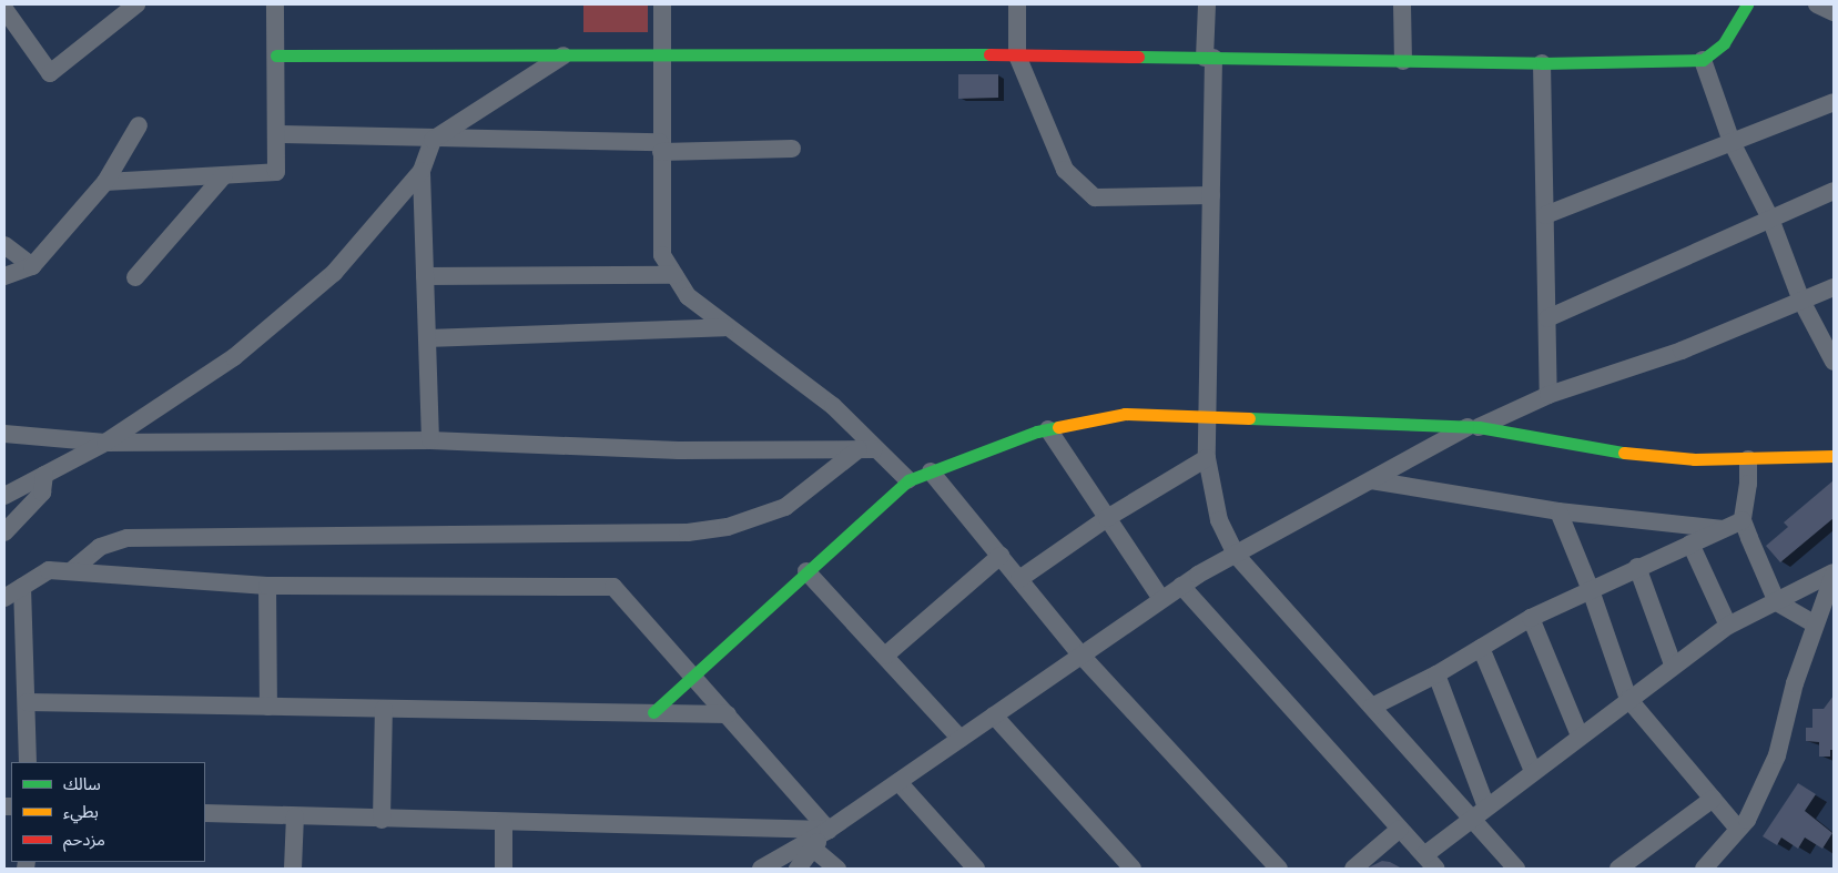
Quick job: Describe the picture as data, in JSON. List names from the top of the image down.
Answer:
{
  "legend": ["سالك", "بطيء", "مزدحم"]
}
